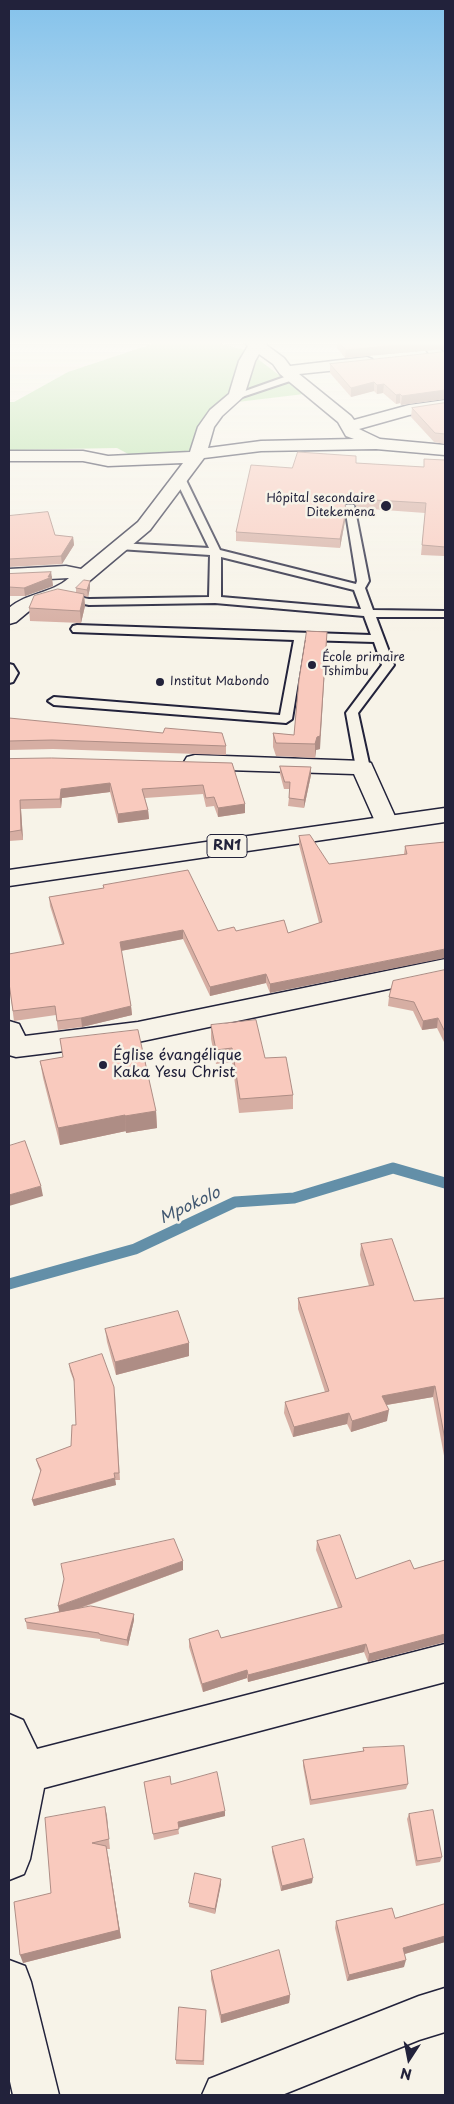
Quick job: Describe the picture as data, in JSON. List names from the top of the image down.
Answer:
{
  "streets": {
    "main road": ["RN1"]
  },
  "water": ["Mpokolo"],
  "places": [
    "Hôpital secondaire Ditekemena",
    "École primaire Tshimbu",
    "Institut Mabondo",
    "Église évangélique Kaka Yesu Christ"
  ],
  "north": "bottom"
}
